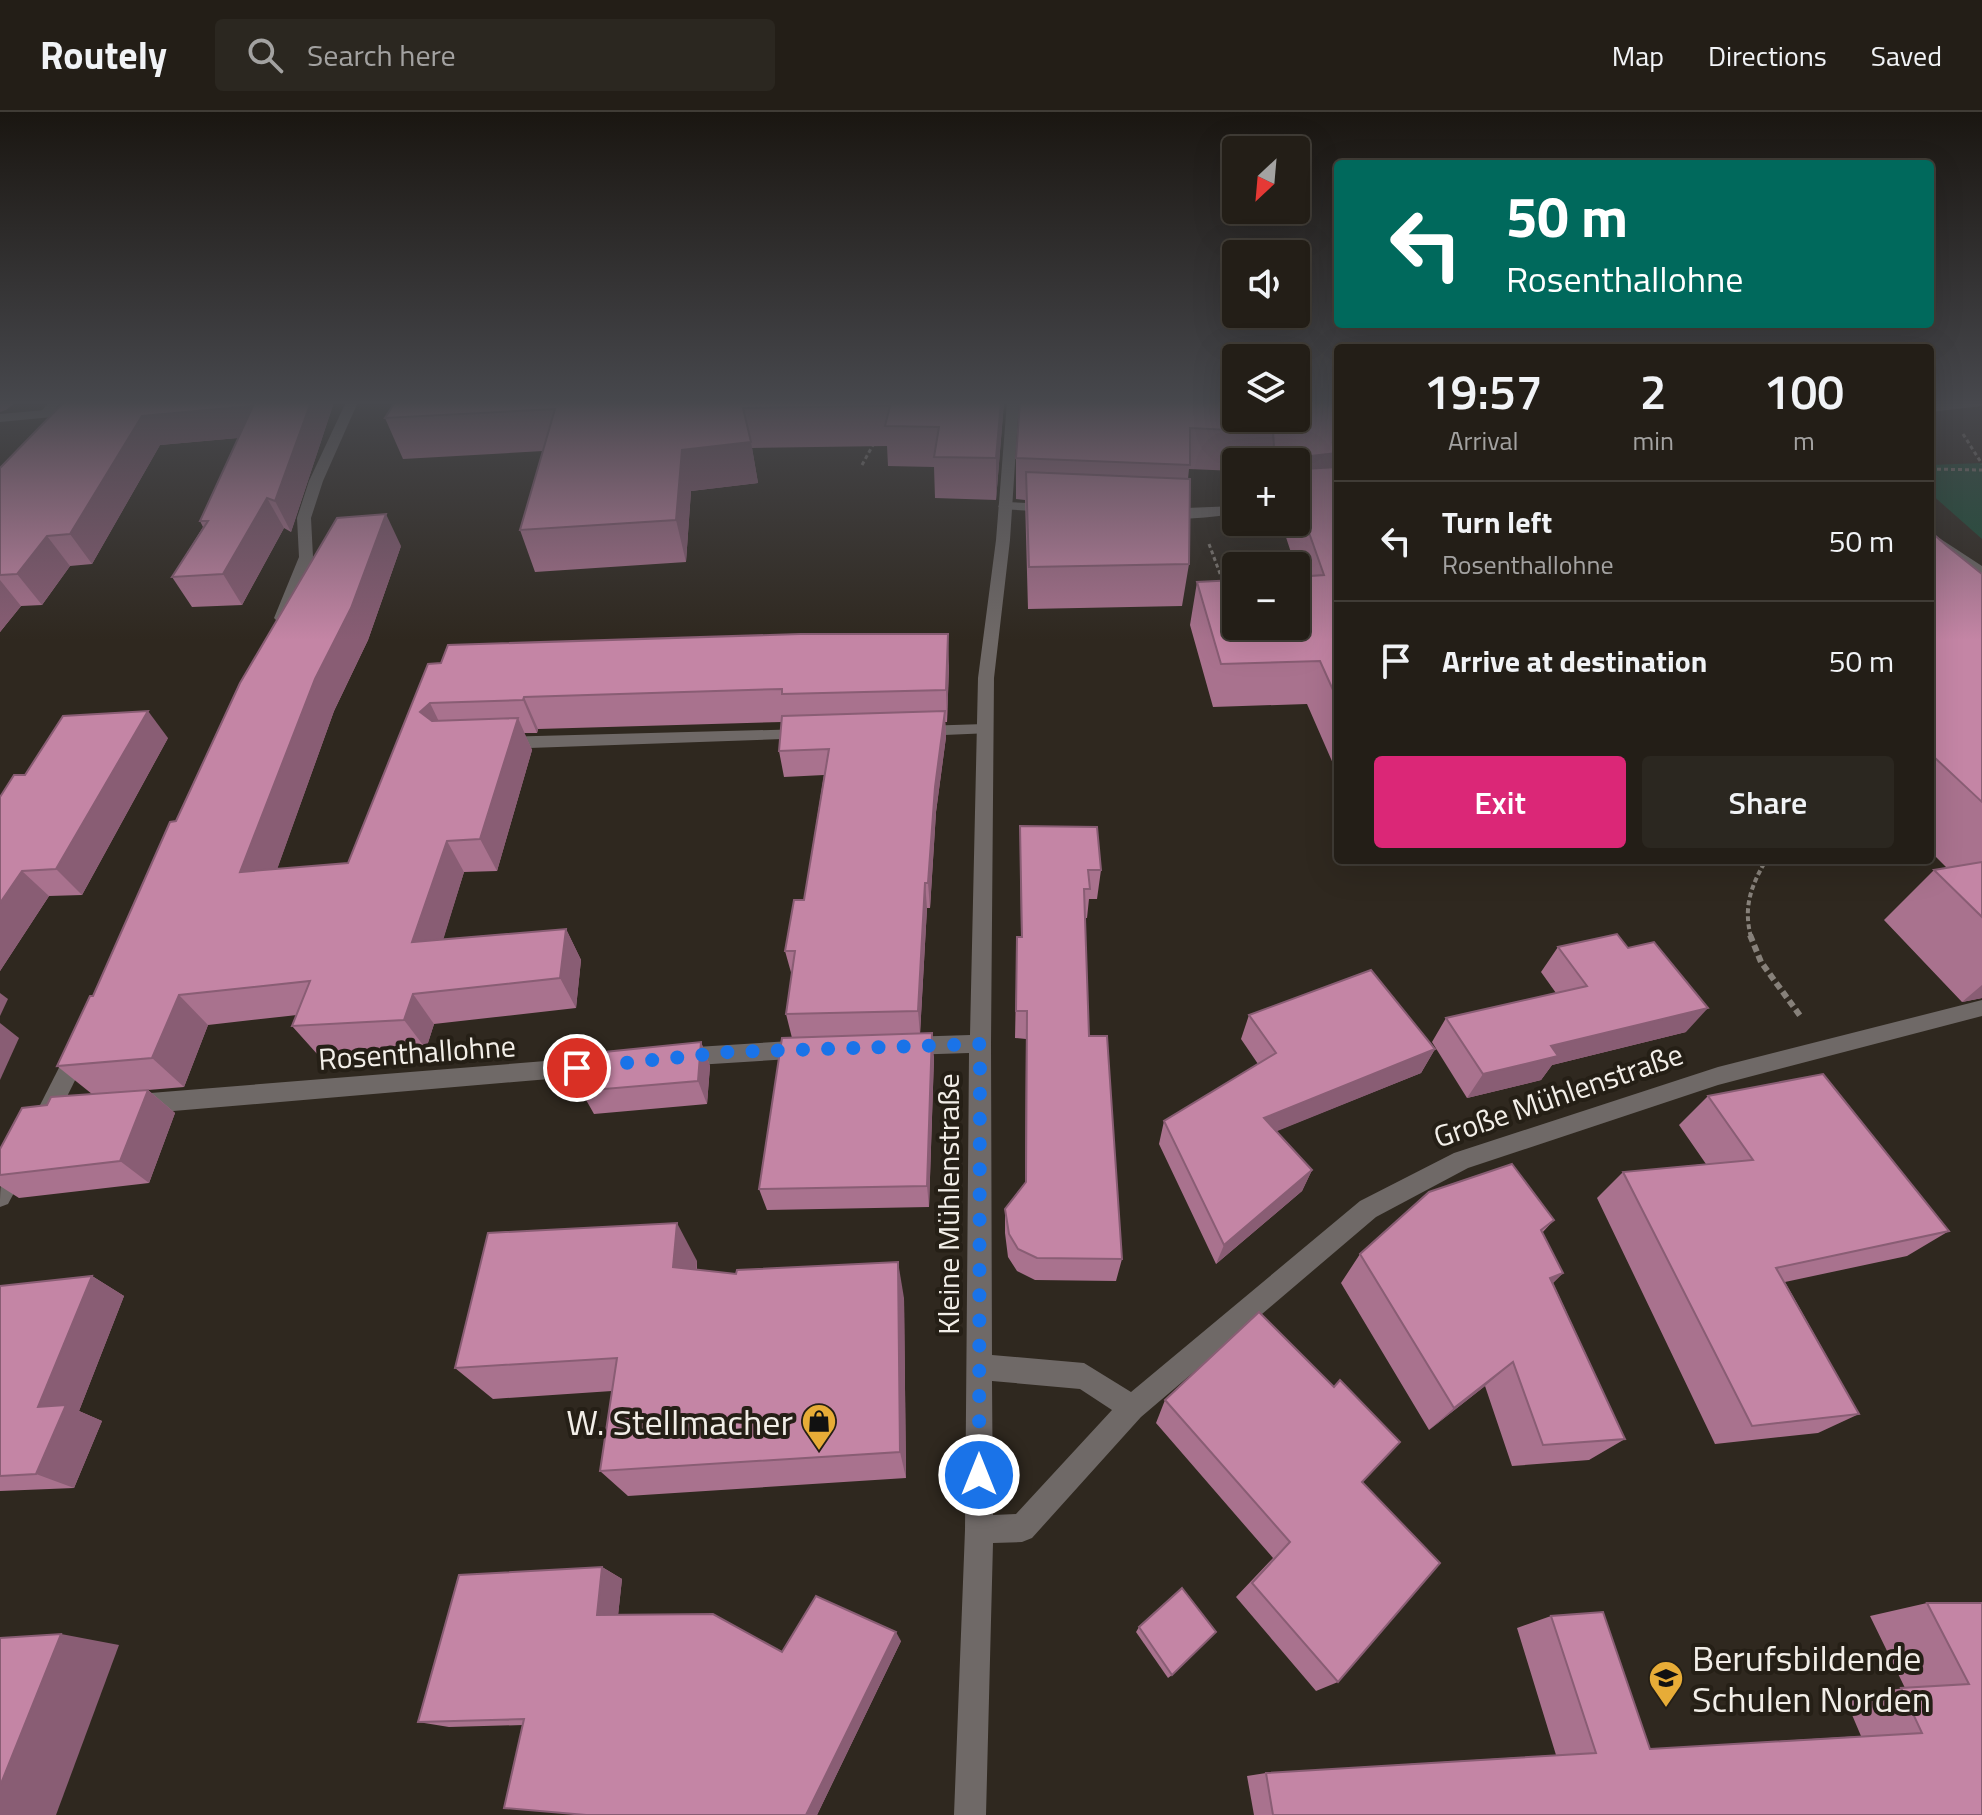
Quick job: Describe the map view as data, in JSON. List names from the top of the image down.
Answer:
{
  "streets": {
    "street": ["Rosenthallohne", "Große Mühlenstraße", "Kleine Mühlenstraße"]
  },
  "crossings": [
    ["Große Mühlenstraße", "Kleine Mühlenstraße"]
  ],
  "places": {
    "shop": ["W. Stellmacher"],
    "school or university": ["Berufsbildende Schulen Norden"]
  },
  "north": "bottom left",
  "page": {
    "header": "Routely",
    "search": "Search here",
    "nav": ["Map", "Directions", "Saved"],
    "map_buttons": ["+", "−"],
    "turn": ["50 m", "Rosenthallohne"],
    "eta": [
      "19:57",
      "Arrival",
      "2",
      "min",
      "100",
      "m"
    ],
    "list": [
      {
        "name": "Turn left",
        "note": "Rosenthallohne",
        "value": "50 m"
      },
      {
        "name": "Arrive at destination",
        "value": "50 m"
      }
    ],
    "buttons": ["Exit", "Share"]
  }
}
